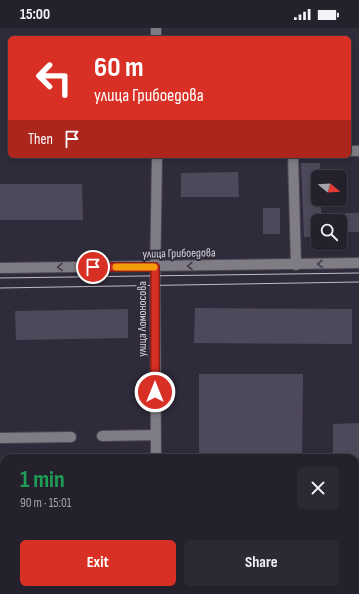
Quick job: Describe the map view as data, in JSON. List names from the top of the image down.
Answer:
{
  "streets": {
    "street": ["улица Грибоедова", "улица Ломоносова"]
  },
  "crossings": [
    ["улица Грибоедова", "улица Ломоносова"]
  ],
  "one_way": ["улица Грибоедова"],
  "north": "right",
  "page": {
    "status": "15:00",
    "turn": ["60 m", "улица Грибоедова"],
    "then": "Then",
    "heading": ["1 min", "90 m · 15:01"],
    "buttons": ["Exit", "Share"]
  }
}
